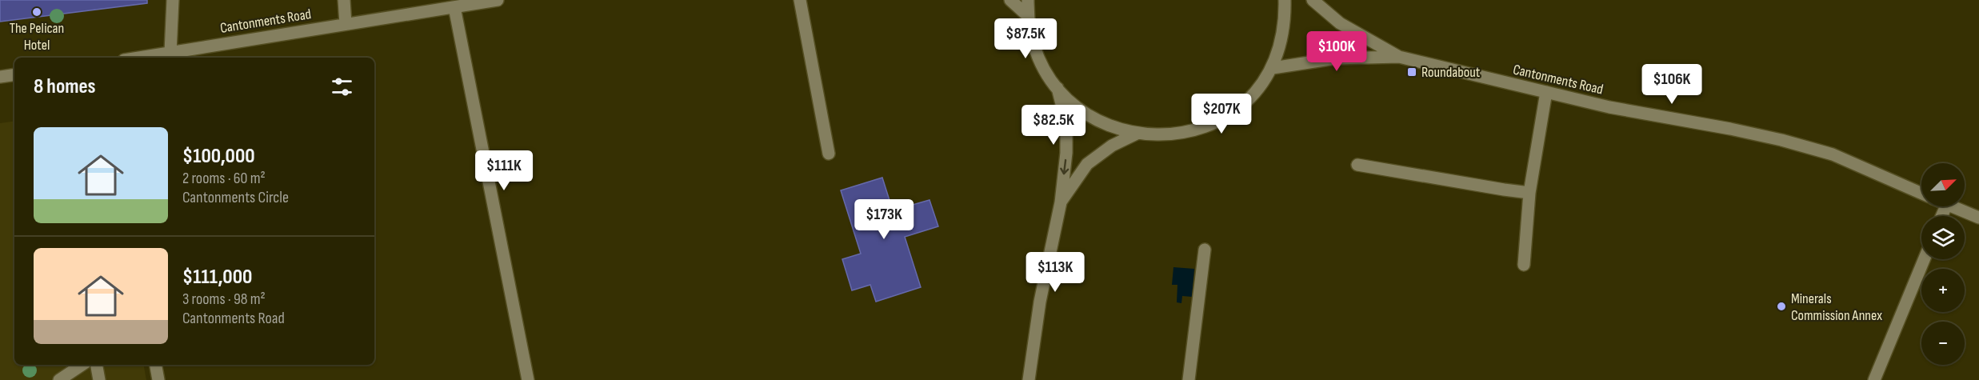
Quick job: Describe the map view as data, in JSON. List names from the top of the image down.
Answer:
{
  "streets": {
    "street": ["Cantonments Road"]
  },
  "places": {
    "other": ["The Pelican Hotel", "Minerals Commission Annex"],
    "transit": ["Roundabout"]
  },
  "north": "top right",
  "page": {
    "price": [
      "$87.5K",
      "$100K",
      "$106K",
      "$207K",
      "$82.5K",
      "$111K",
      "$173K",
      "$113K"
    ],
    "heading": "8 homes",
    "list": [
      {
        "name": "$100,000",
        "note": "2 rooms · 60 m² · Cantonments Circle"
      },
      {
        "name": "$111,000",
        "note": "3 rooms · 98 m² · Cantonments Road"
      }
    ],
    "map_buttons": ["+", "−"]
  }
}
